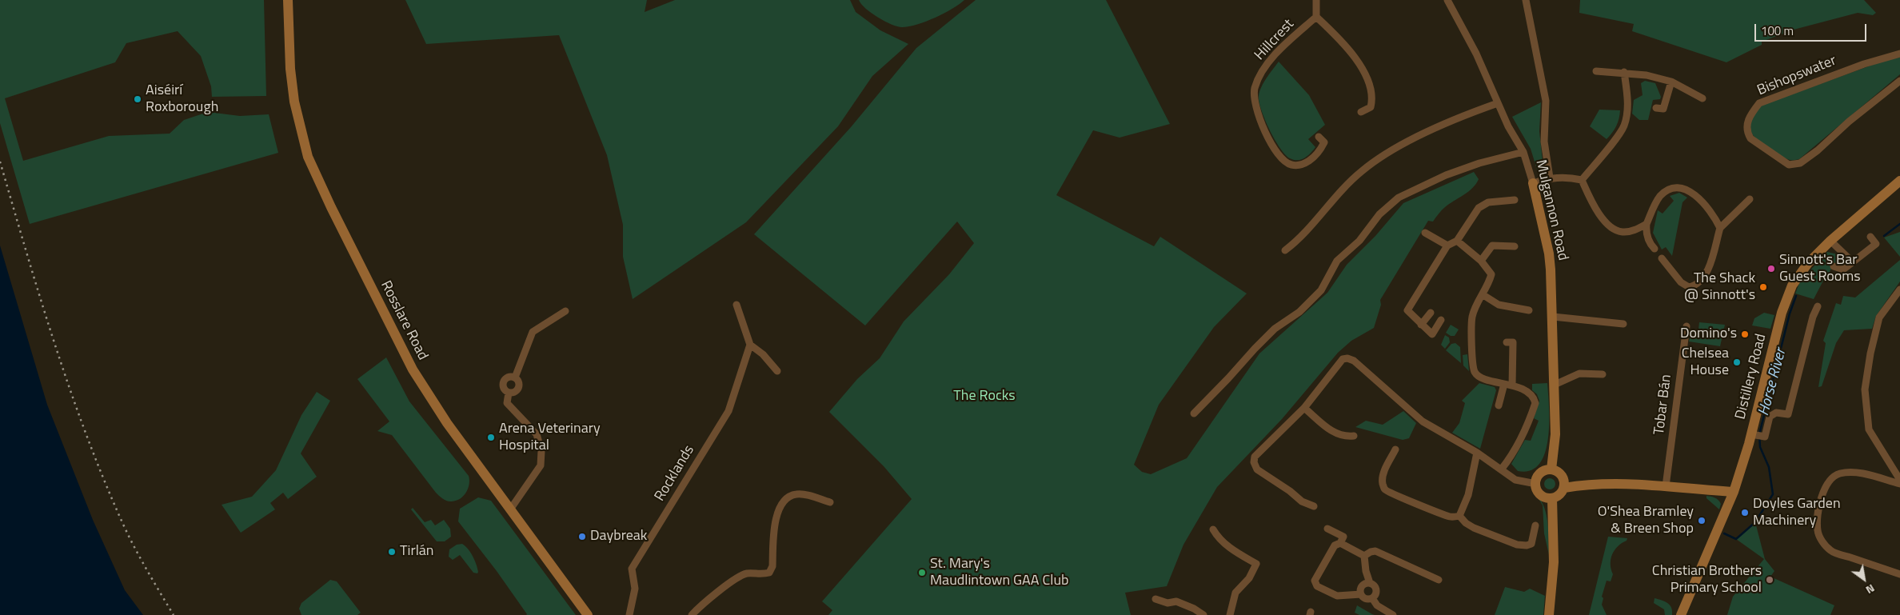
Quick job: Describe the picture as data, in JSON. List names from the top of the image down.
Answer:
{
  "streets": {
    "main road": ["Mulgannon Road", "Rosslare Road", "Distillery Road"],
    "street": [
      "Hillcrest",
      "Bishopswater",
      "Tobar Bán",
      "Rocklands"
    ]
  },
  "water": ["Horse River"],
  "parks": ["The Rocks"],
  "places": [
    "Aiséirí Roxborough",
    "Sinnott's Bar Guest Rooms",
    "The Shack @ Sinnott's",
    "Domino's",
    "Chelsea House",
    "Arena Veterinary Hospital",
    "Doyles Garden Machinery",
    "O'Shea Bramley & Breen Shop",
    "Daybreak",
    "Tirlán",
    "St. Mary's Maudlintown GAA Club",
    "Christian Brothers Primary School"
  ],
  "scale_bar": "100 m",
  "north": "bottom right"
}
